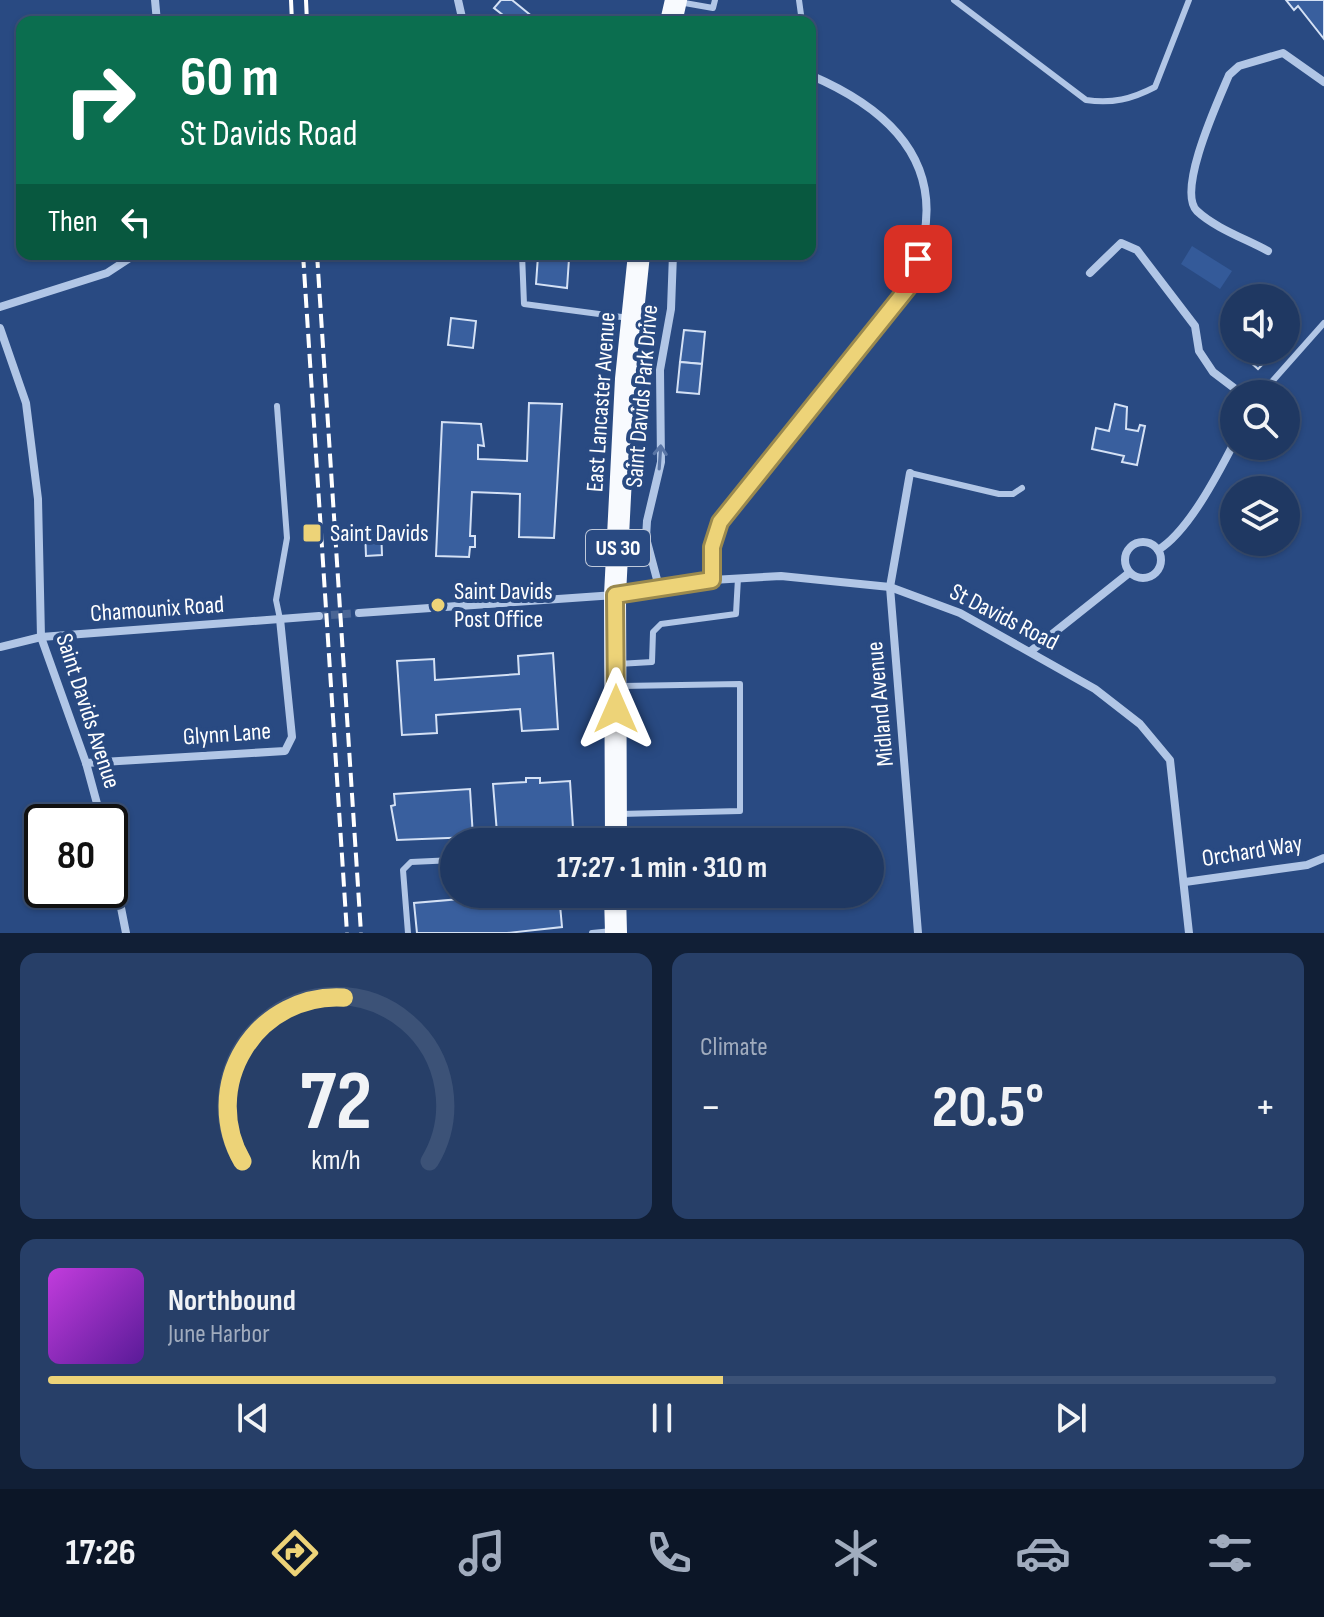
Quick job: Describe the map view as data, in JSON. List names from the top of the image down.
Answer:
{
  "streets": {
    "highway": ["East Lancaster Avenue", "US 30"],
    "street": [
      "Saint Davids Park Drive",
      "Chamounix Road",
      "St Davids Road",
      "Midland Avenue",
      "Saint Davids Avenue",
      "Glynn Lane",
      "Orchard Way"
    ]
  },
  "crossings": [
    ["Saint Davids Park Drive", "St Davids Road"],
    ["East Lancaster Avenue", "St Davids Road"],
    ["Chamounix Road", "Saint Davids Avenue"],
    ["Chamounix Road", "Glynn Lane"],
    ["St Davids Road", "Midland Avenue"],
    ["St Davids Road", "Orchard Way"],
    ["Saint Davids Avenue", "Glynn Lane"]
  ],
  "one_way": ["Saint Davids Park Drive"],
  "places": {
    "transit": ["Saint Davids"],
    "other": ["Saint Davids Post Office"]
  },
  "page": {
    "turn": ["60 m", "St Davids Road"],
    "then": "Then",
    "limit": "80",
    "trip": "17:27 · 1 min · 310 m",
    "tile": "Climate",
    "heat": ["−", "20.5°", "+"],
    "song": ["Northbound", "June Harbor"],
    "tabs": "17:26",
    "gauge": ["72", "km/h"]
  }
}
